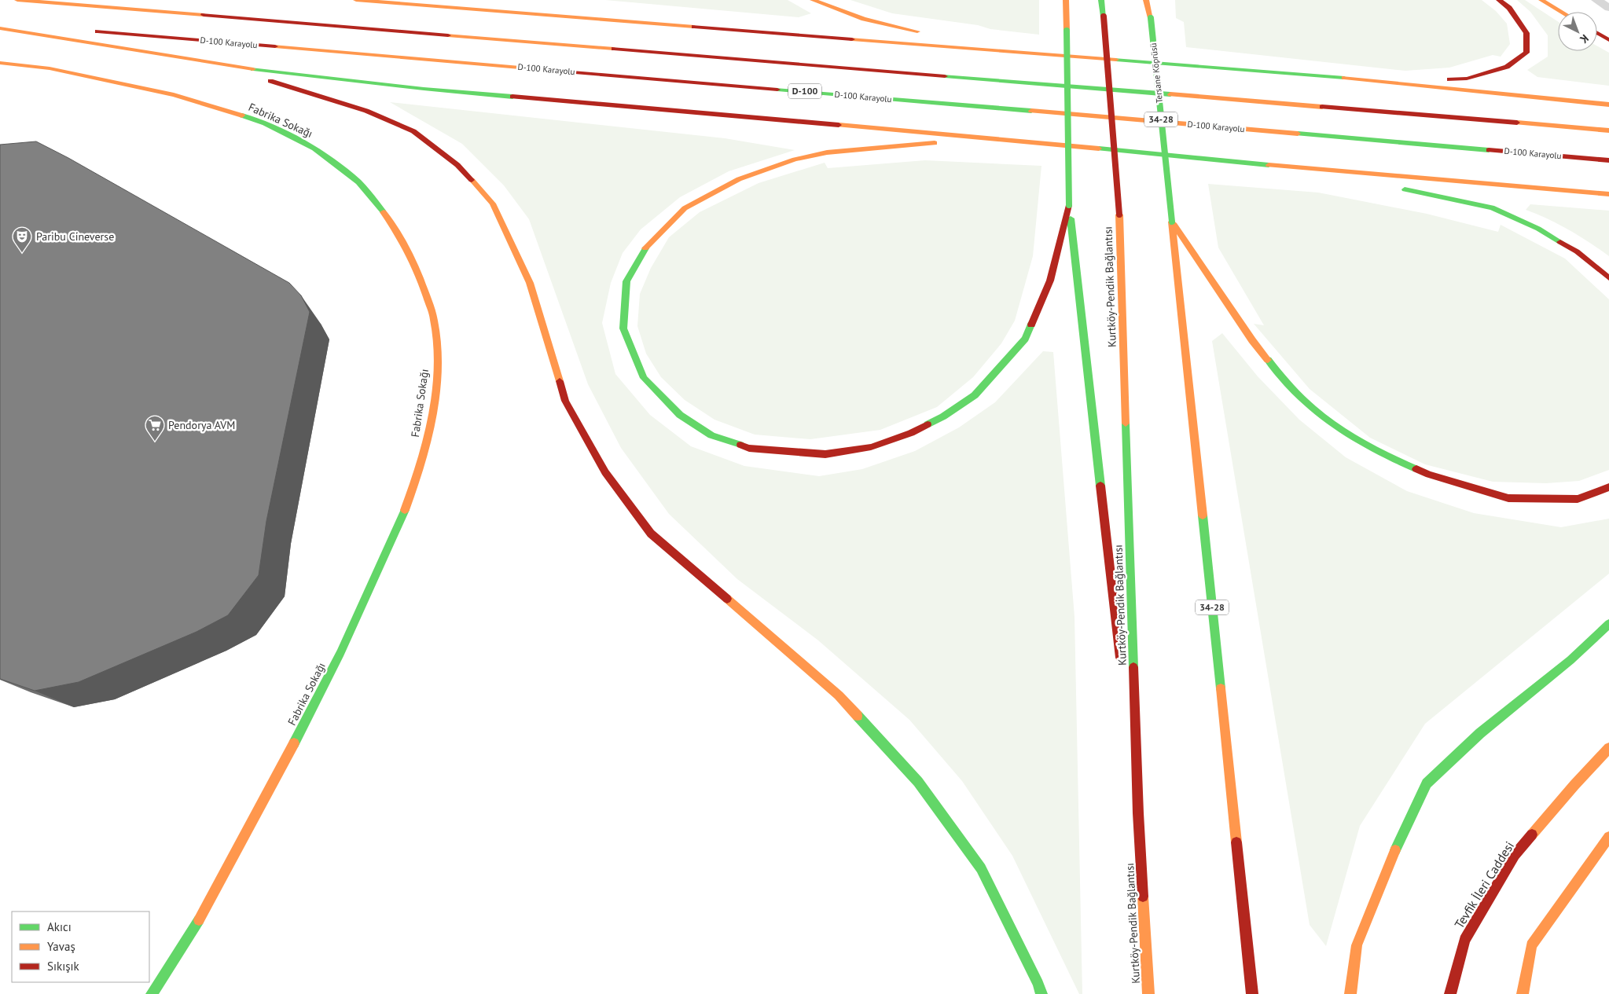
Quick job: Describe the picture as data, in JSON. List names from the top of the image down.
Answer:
{
  "streets": {
    "main road": [
      "D-100 Karayolu",
      "Tersane Köprüsü",
      "D-100",
      "34-28",
      "Fabrika Sokağı",
      "Kurtköy-Pendik Bağlantısı",
      "Tevfik İleri Caddesi"
    ]
  },
  "crossings": [
    ["Tersane Köprüsü", "34-28"]
  ],
  "places": {
    "theatre": ["Paribu Cineverse"],
    "supermarket": ["Pendorya AVM"]
  },
  "legend": ["Akıcı", "Yavaş", "Sıkışık"],
  "north": "bottom right"
}
